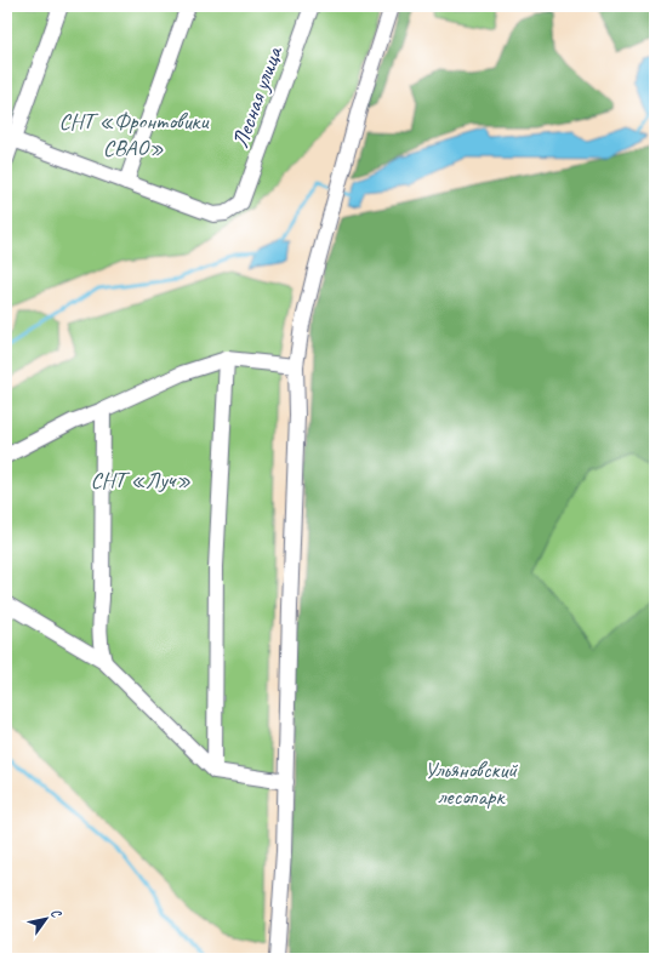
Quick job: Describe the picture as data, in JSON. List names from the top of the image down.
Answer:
{
  "streets": {
    "street": ["Лесная улица"]
  },
  "parks": ["СНТ «Фронтовики СВАО»", "СНТ «Луч»", "Ульяновский лесопарк"],
  "north": "top right"
}
